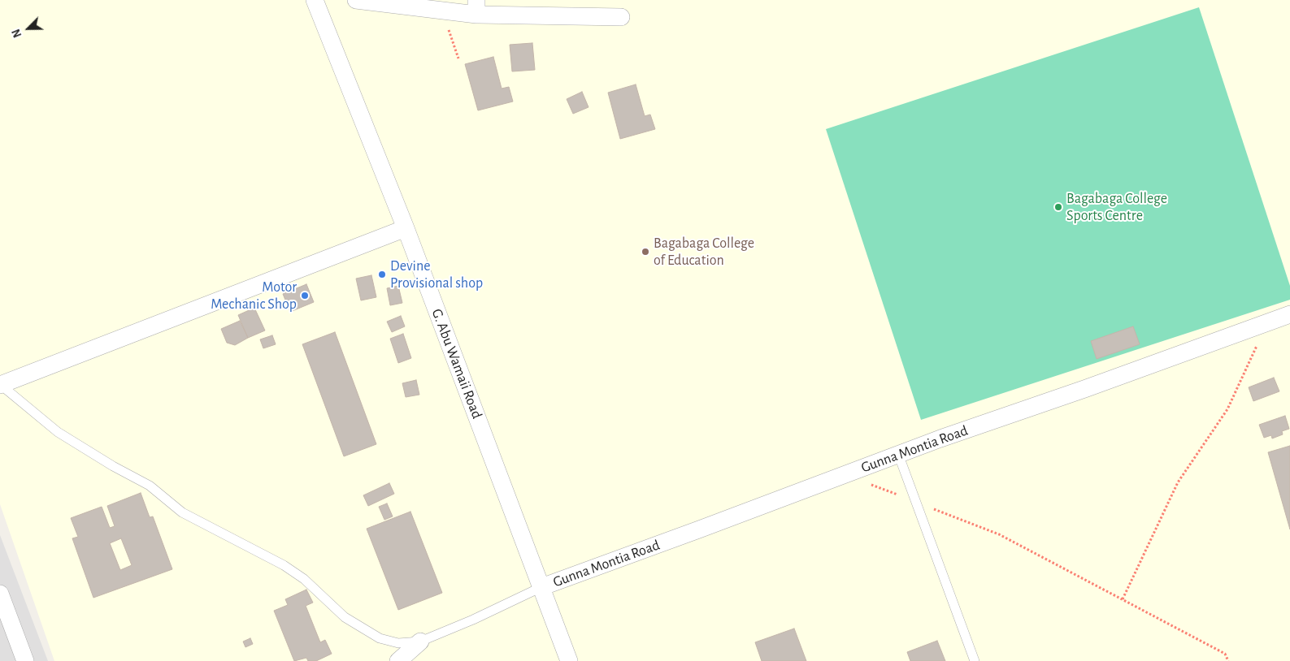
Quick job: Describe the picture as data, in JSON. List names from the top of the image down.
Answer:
{
  "streets": {
    "street": ["G. Abu Wamaii Road", "Gunna Montia Road"]
  },
  "crossings": [
    ["G. Abu Wamaii Road", "Gunna Montia Road"]
  ],
  "places": [
    "Bagabaga College Sports Centre",
    "Bagabaga College of Education",
    "Devine Provisional shop",
    "Motor Mechanic Shop"
  ],
  "north": "bottom left"
}
